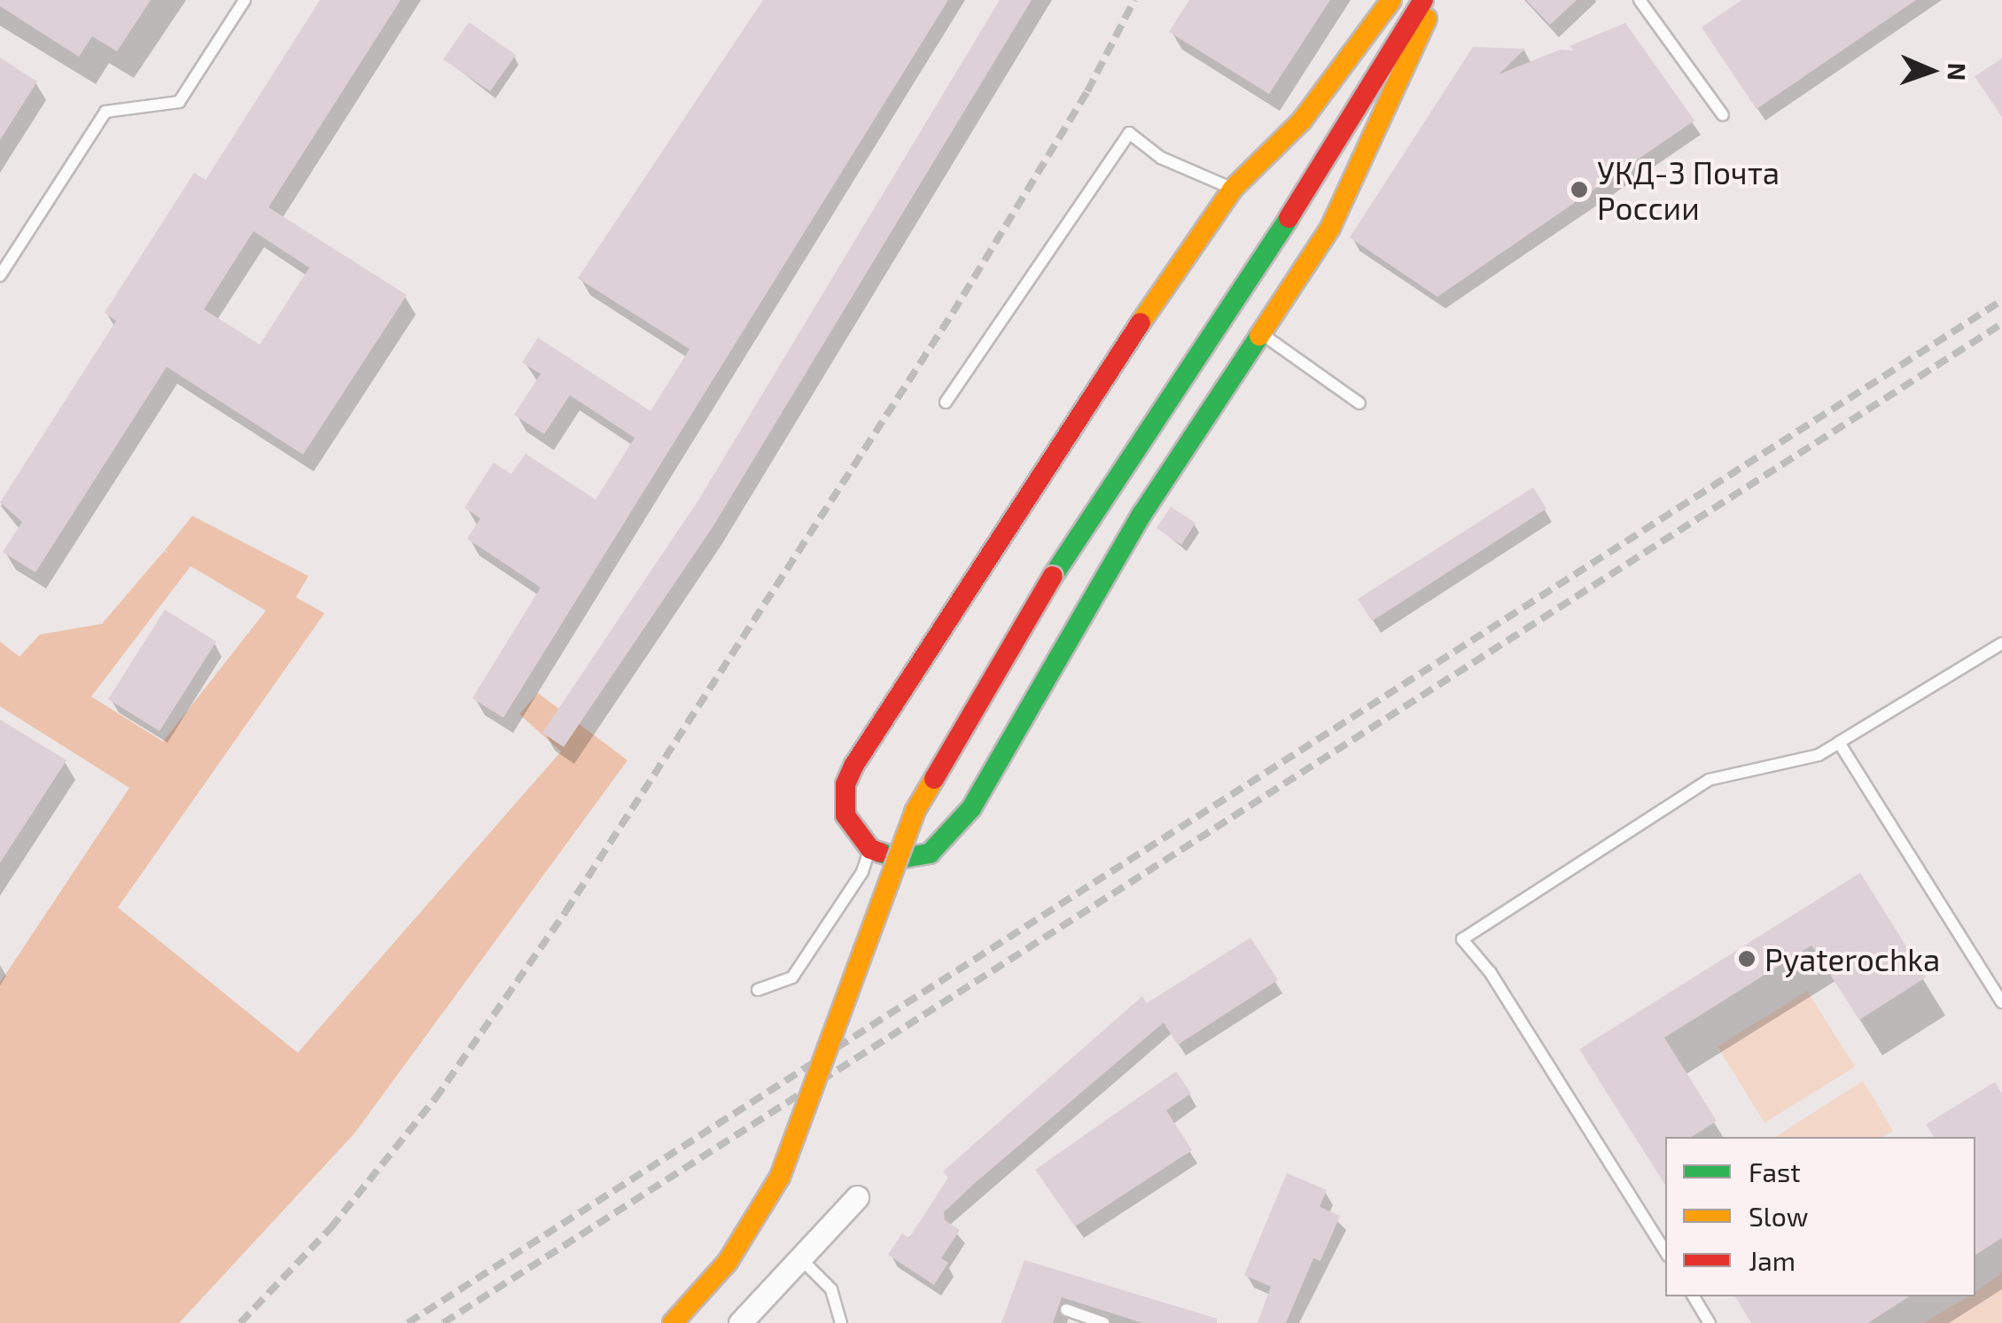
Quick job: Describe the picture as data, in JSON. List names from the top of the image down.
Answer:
{
  "places": ["УКД-3 Почта России", "Pyaterochka"],
  "legend": ["Fast", "Slow", "Jam"],
  "north": "right"
}
